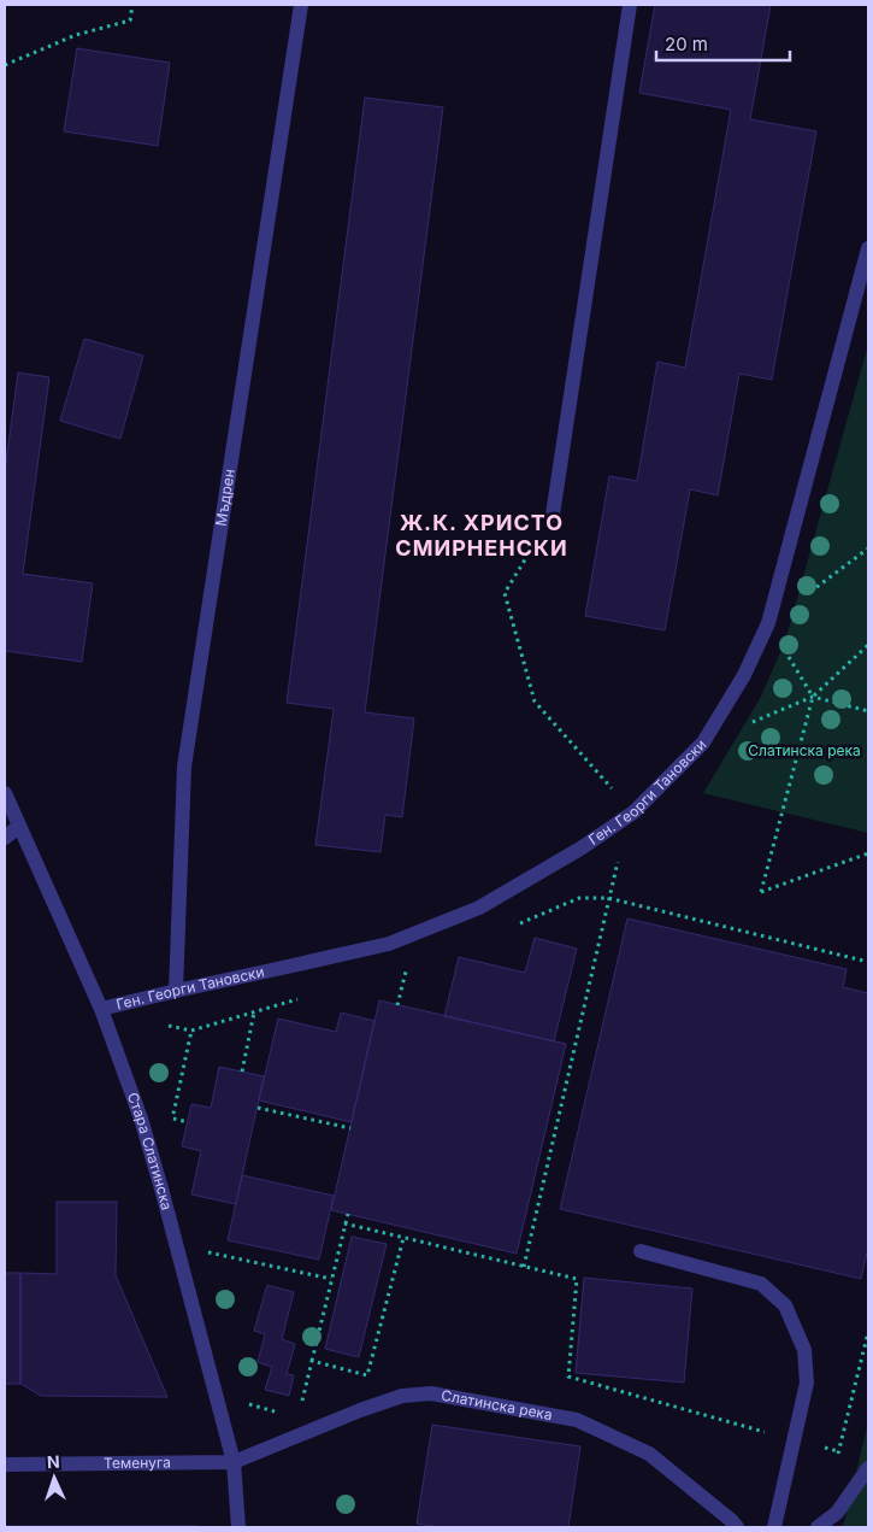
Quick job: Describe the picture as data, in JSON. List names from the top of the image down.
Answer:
{
  "streets": {
    "street": [
      "Мъдрен",
      "Ген. Георги Тановски",
      "Стара Слатинска",
      "Слатинска река",
      "Теменуга"
    ]
  },
  "crossings": [
    ["Мъдрен", "Ген. Георги Тановски"],
    ["Ген. Георги Тановски", "Стара Слатинска"],
    ["Стара Слатинска", "Слатинска река"],
    ["Стара Слатинска", "Теменуга"],
    ["Слатинска река", "Теменуга"]
  ],
  "districts": ["Ж.К. ХРИСТО СМИРНЕНСКИ"],
  "parks": ["Слатинска река"],
  "scale_bar": "20 m",
  "north": "top"
}
